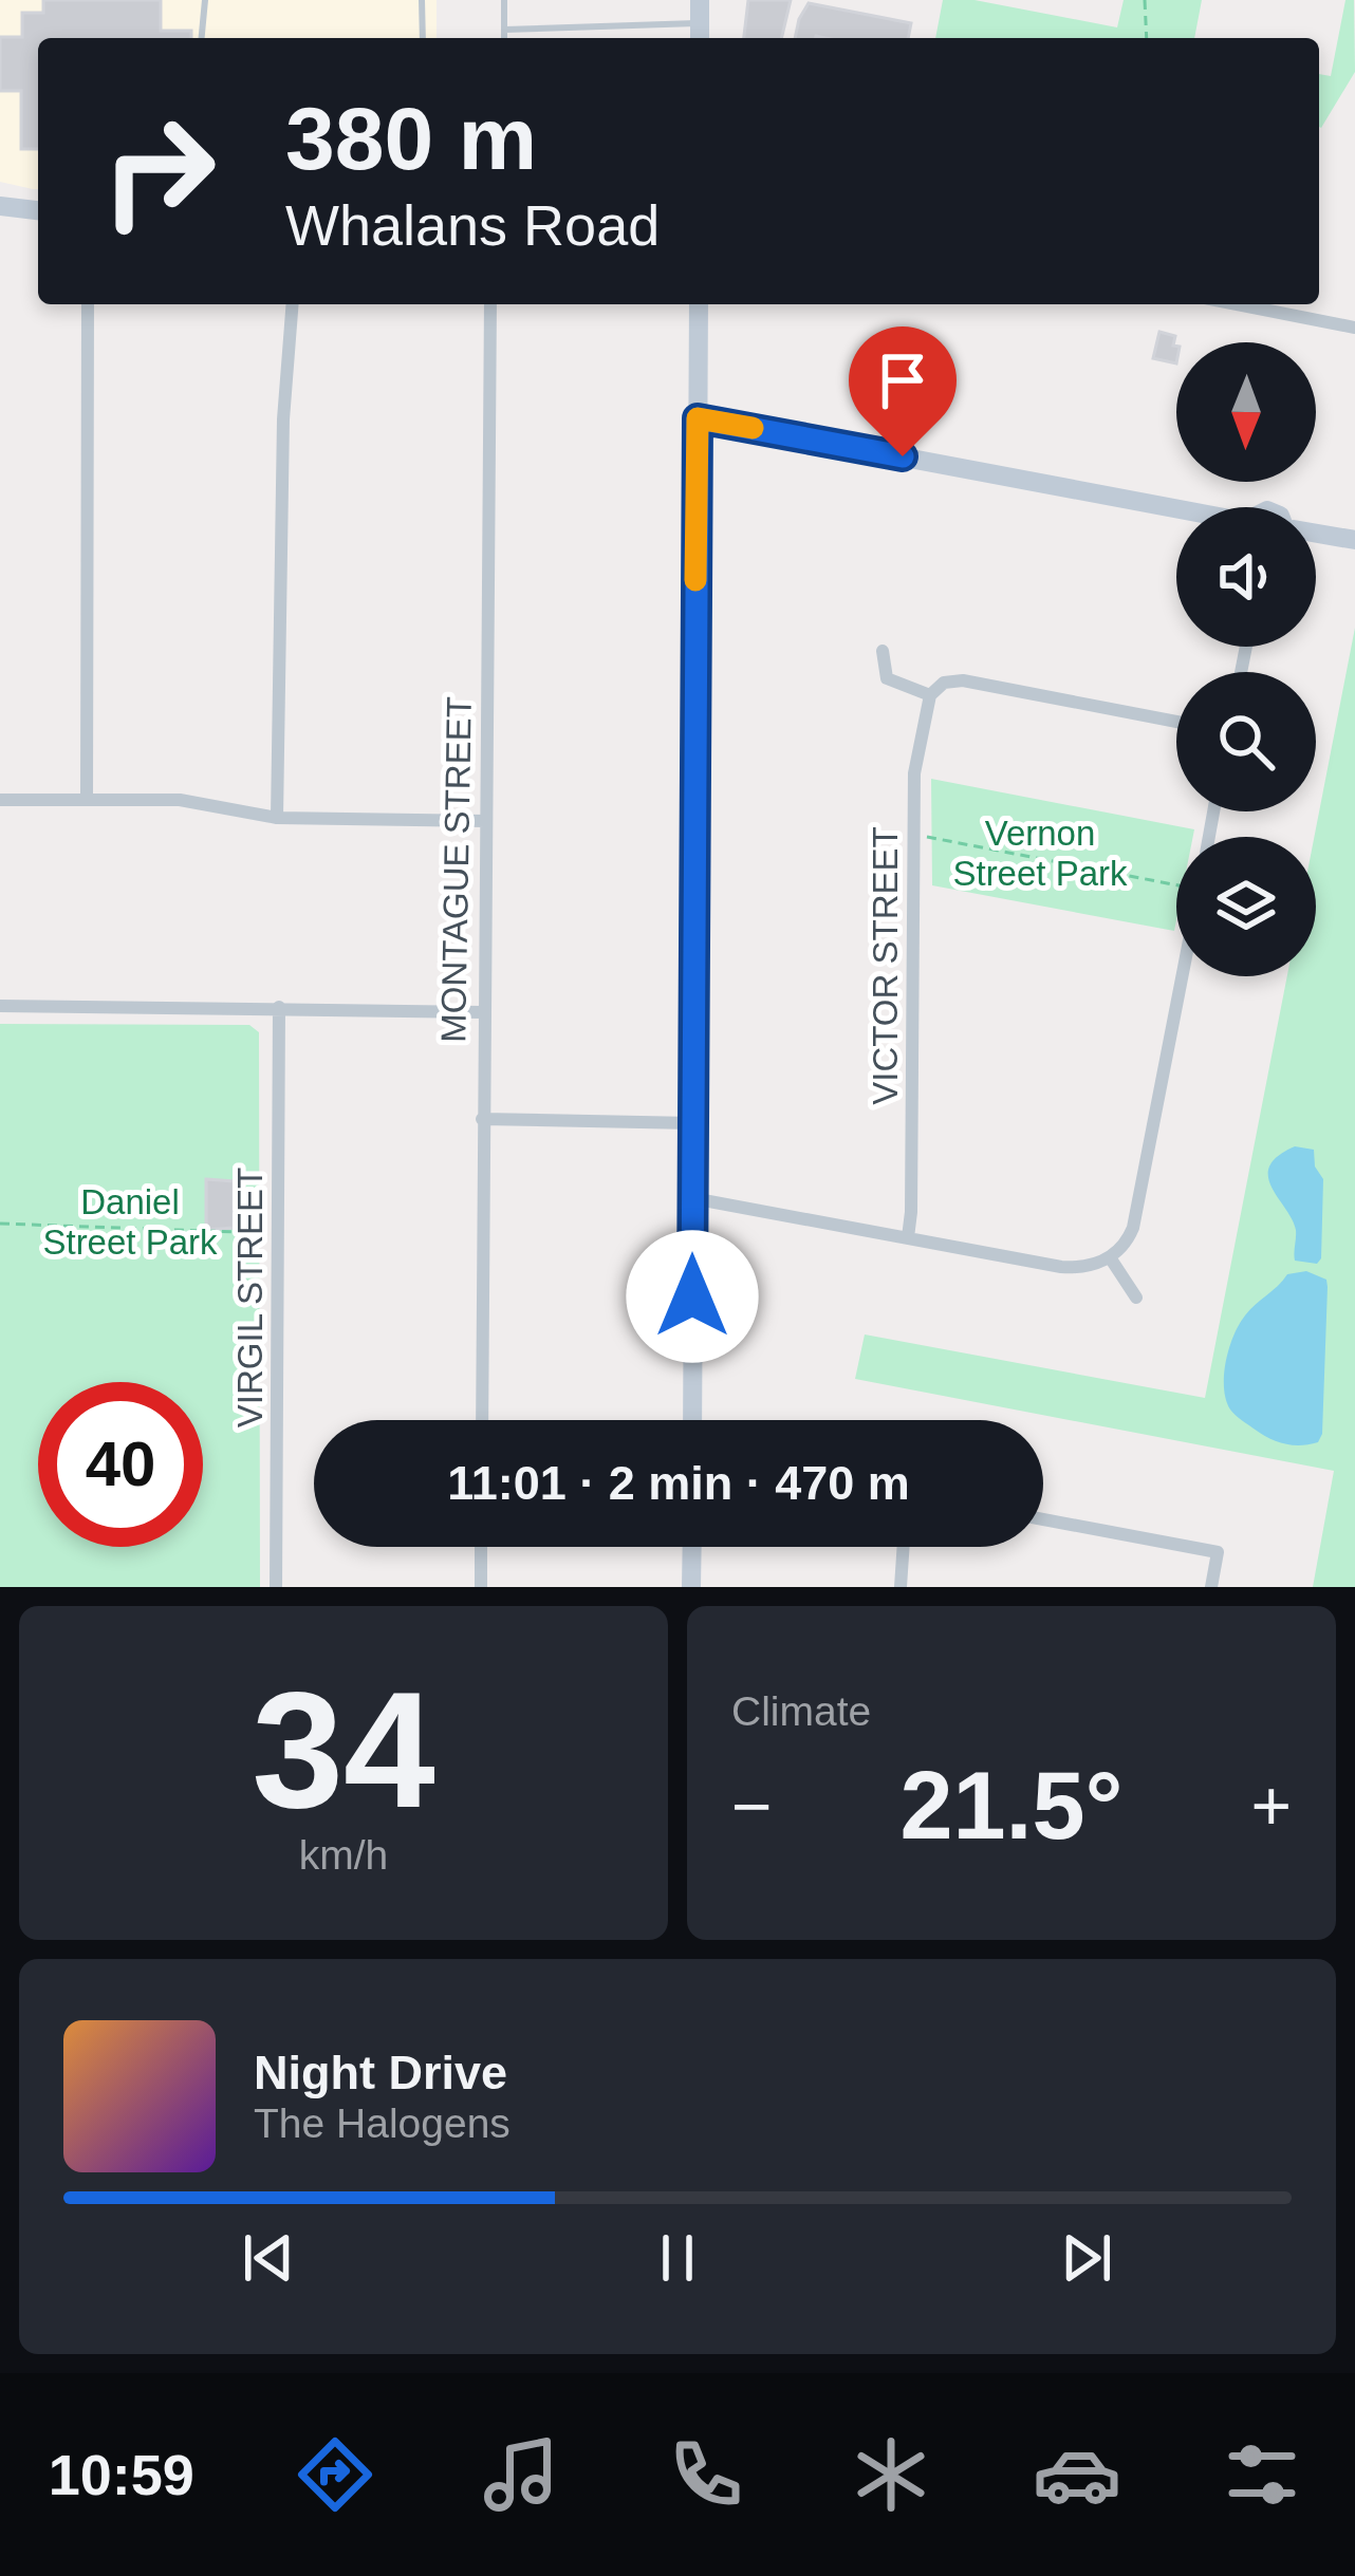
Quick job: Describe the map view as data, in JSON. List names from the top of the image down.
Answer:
{
  "streets": {
    "street": ["MONTAGUE STREET", "VICTOR STREET", "VIRGIL STREET"]
  },
  "parks": ["Vernon Street Park", "Daniel Street Park"],
  "north": "bottom",
  "page": {
    "turn": ["380 m", "Whalans Road"],
    "limit": "40",
    "trip": "11:01 · 2 min · 470 m",
    "tile": [
      ["34", "km/h"],
      "Climate"
    ],
    "heat": ["−", "21.5°", "+"],
    "song": ["Night Drive", "The Halogens"],
    "tabs": "10:59"
  }
}
